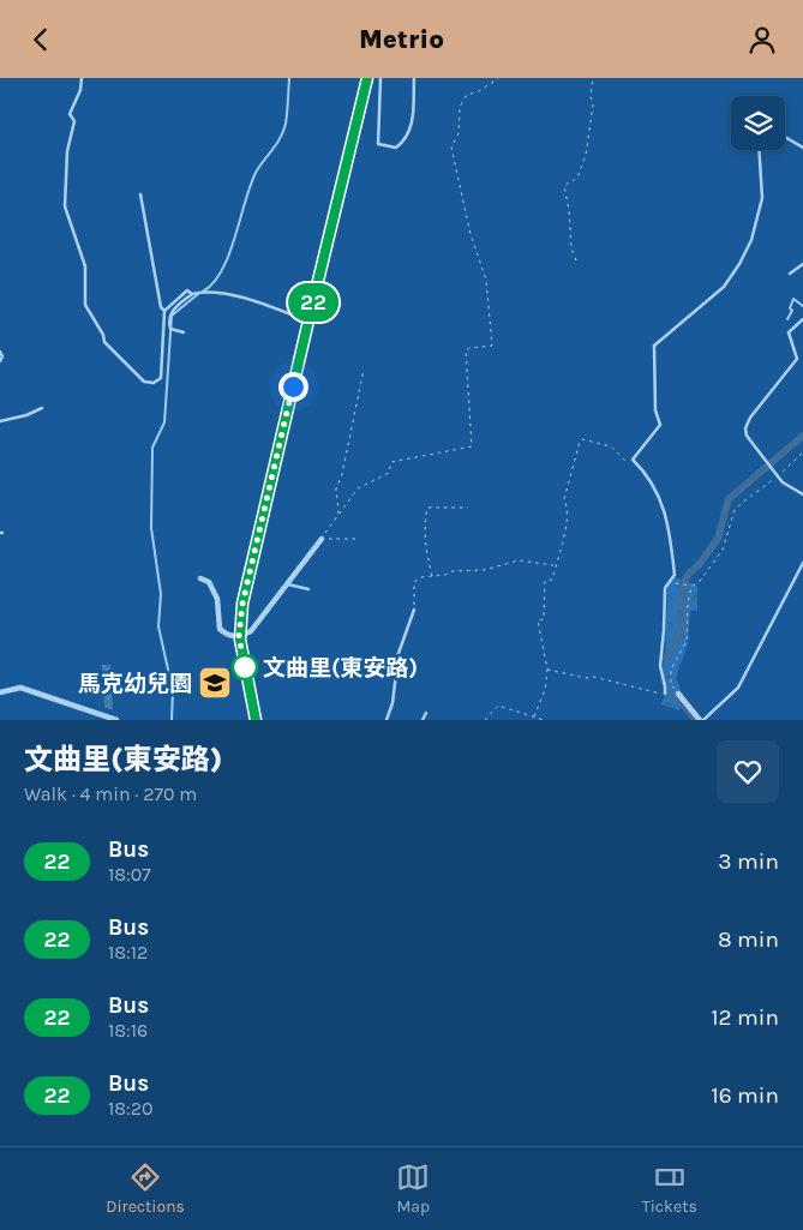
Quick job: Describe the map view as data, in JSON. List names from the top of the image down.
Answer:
{
  "places": {
    "other": ["文曲里(東安路)"],
    "school or university": ["馬克幼兒園"]
  },
  "lines": ["bus line 22"],
  "page": {
    "header": "Metrio",
    "on_map": "22",
    "heading": ["文曲里(東安路)", "Walk · 4 min · 270 m"],
    "list": [
      {
        "mark": "22",
        "name": "Bus",
        "note": "18:07",
        "value": "3 min"
      },
      {
        "mark": "22",
        "name": "Bus",
        "note": "18:12",
        "value": "8 min"
      },
      {
        "mark": "22",
        "name": "Bus",
        "note": "18:16",
        "value": "12 min"
      },
      {
        "mark": "22",
        "name": "Bus",
        "note": "18:20",
        "value": "16 min"
      }
    ],
    "tabs": ["Directions", "Map", "Tickets"]
  }
}
